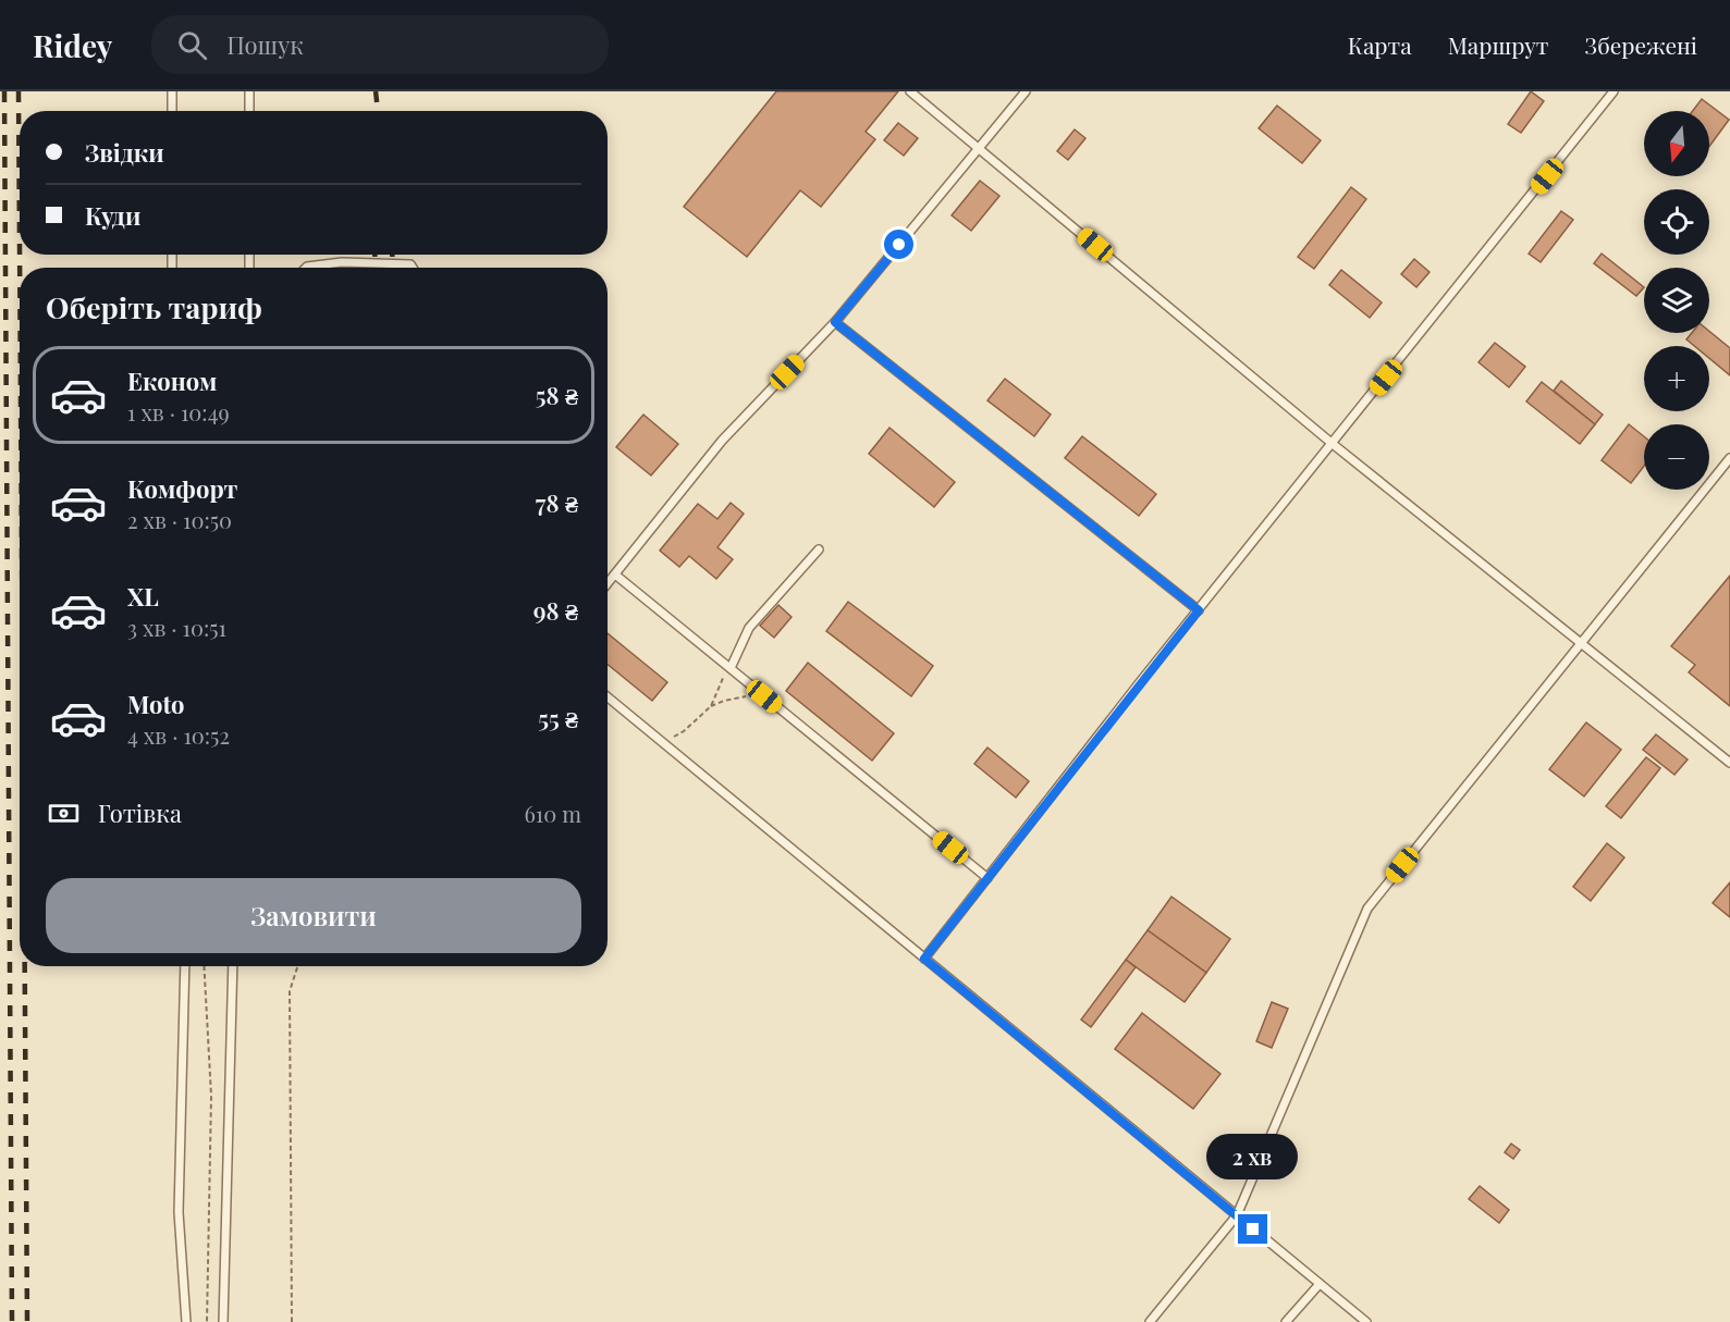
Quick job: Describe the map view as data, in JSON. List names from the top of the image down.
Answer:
{
  "north": "bottom",
  "page": {
    "header": "Ridey",
    "search": "Пошук",
    "nav": ["Карта", "Маршрут", "Збережені"],
    "map_buttons": ["+", "−"],
    "banner": ["Звідки", "Куди"],
    "heading": "Оберіть тариф",
    "list": [
      {
        "name": "Економ",
        "note": "1 хв · 10:49",
        "value": "58 ₴"
      },
      {
        "name": "Комфорт",
        "note": "2 хв · 10:50",
        "value": "78 ₴"
      },
      {
        "name": "XL",
        "note": "3 хв · 10:51",
        "value": "98 ₴"
      },
      {
        "name": "Moto",
        "note": "4 хв · 10:52",
        "value": "55 ₴"
      }
    ],
    "pay": ["Готівка", "610 m"],
    "buttons": "Замовити",
    "bubble": "2 хв"
  }
}
